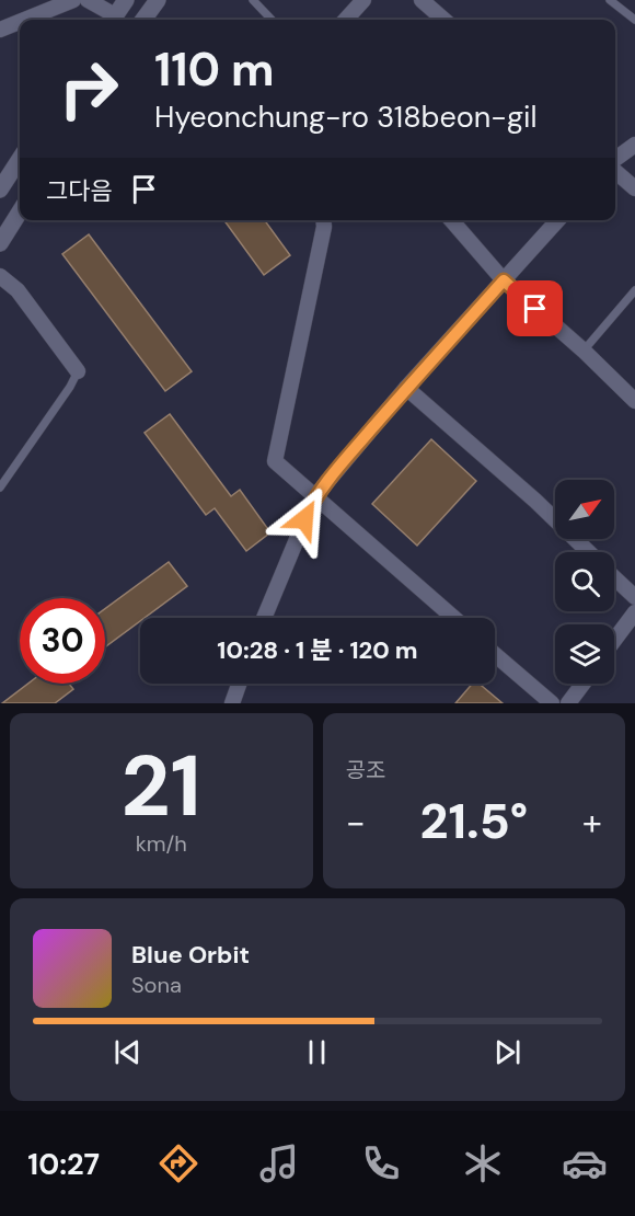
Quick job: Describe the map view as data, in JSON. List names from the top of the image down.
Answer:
{
  "north": "top right",
  "page": {
    "turn": ["110 m", "Hyeonchung-ro 318beon-gil"],
    "then": "그다음",
    "limit": "30",
    "trip": "10:28 · 1 분 · 120 m",
    "tile": [
      ["21", "km/h"],
      "공조"
    ],
    "heat": ["−", "21.5°", "+"],
    "song": ["Blue Orbit", "Sona"],
    "tabs": "10:27"
  }
}
